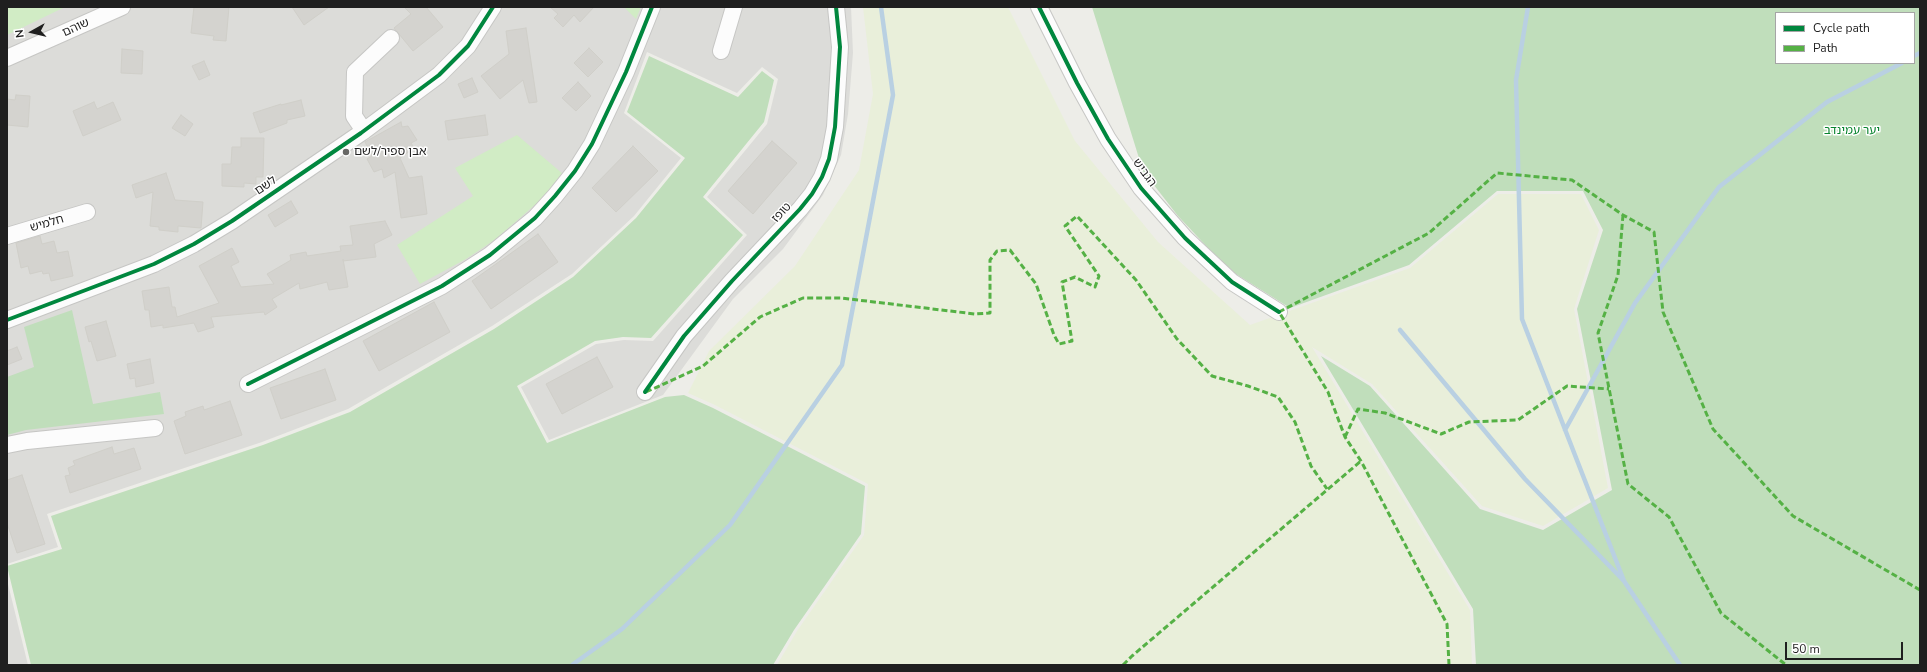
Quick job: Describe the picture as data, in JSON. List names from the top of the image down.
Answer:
{
  "streets": {
    "street": [
      "שוהם",
      "הגביש",
      "לשם",
      "טופז",
      "חלמיש"
    ]
  },
  "parks": ["יער עמינדב"],
  "places": ["אבן ספיר/לשם"],
  "legend": ["Cycle path", "Path"],
  "scale_bar": "50 m",
  "north": "left"
}
